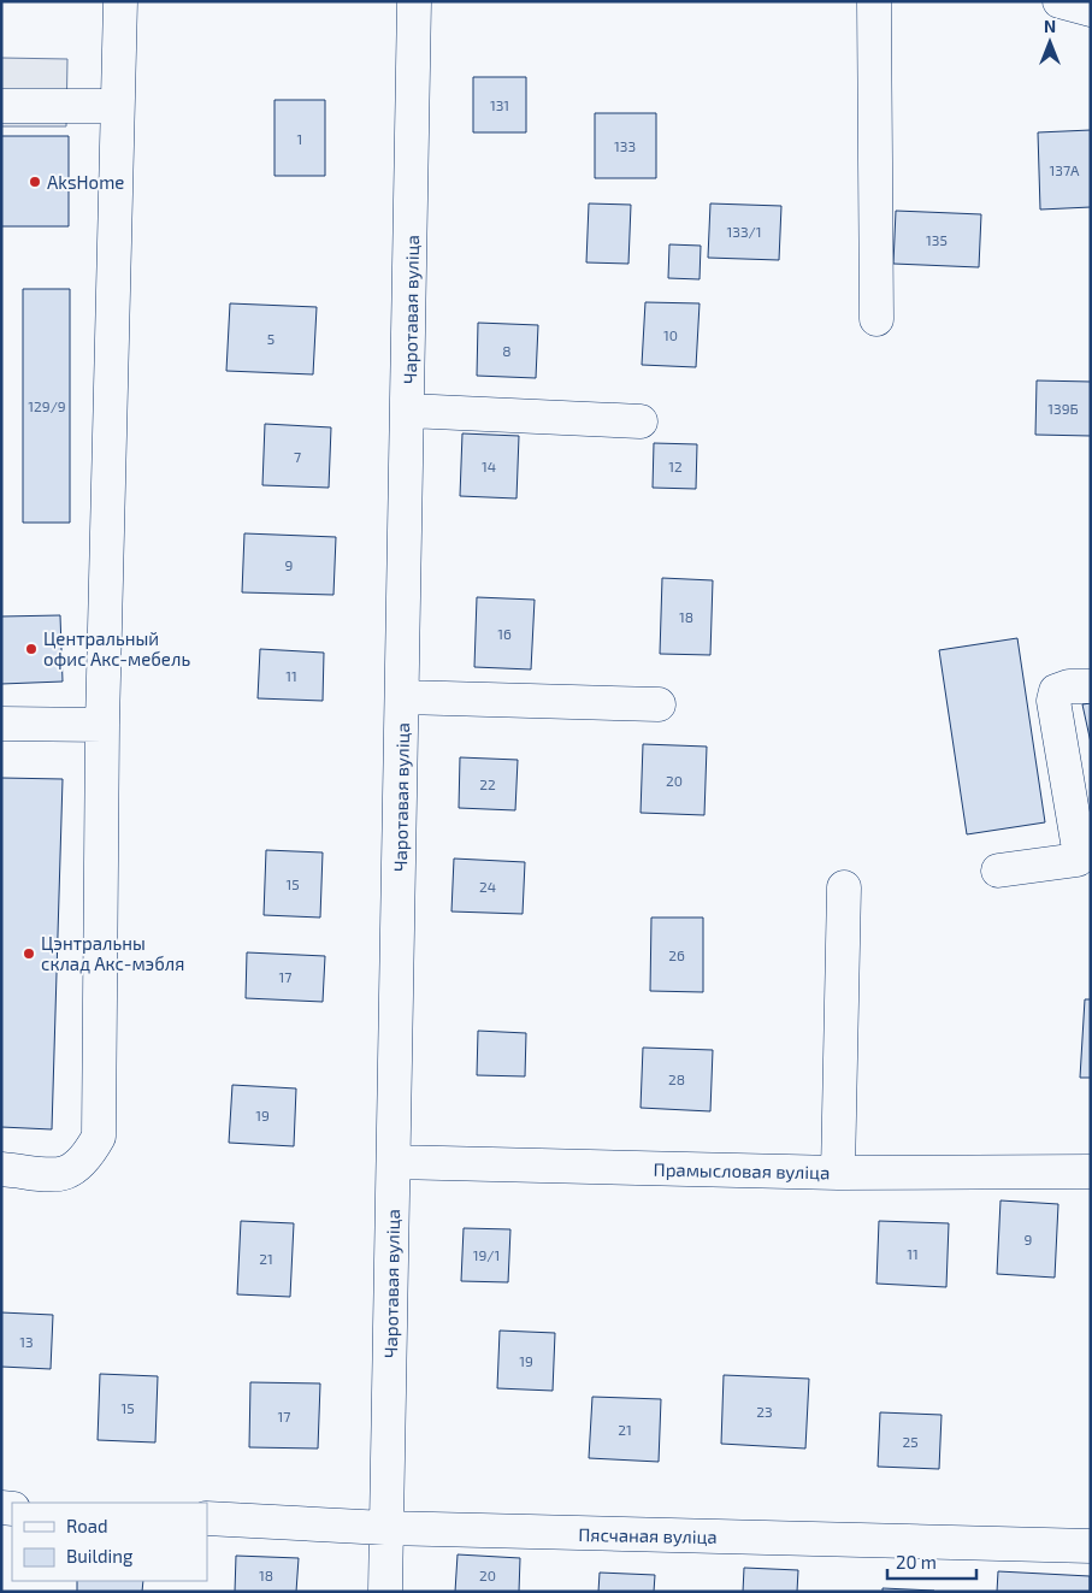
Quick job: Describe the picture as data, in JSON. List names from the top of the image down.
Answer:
{
  "streets": {
    "street": ["Чаротавая вуліца", "Прамысловая вуліца", "Пясчаная вуліца"]
  },
  "crossings": [
    ["Чаротавая вуліца", "Прамысловая вуліца"],
    ["Чаротавая вуліца", "Пясчаная вуліца"]
  ],
  "places": ["AksHome", "Центральный офис Акс-мебель", "Цэнтральны склад Акс-мэбля"],
  "house_numbers": [
    "131",
    "1",
    "133",
    "137А",
    "133/1",
    "135",
    "10",
    "5",
    "8",
    "129/9",
    "139Б",
    "7",
    "14",
    "12",
    "9",
    "18",
    "16",
    "11",
    "20",
    "22",
    "15",
    "24",
    "26",
    "17",
    "28",
    "19",
    "9",
    "11",
    "19/1",
    "21",
    "13",
    "19",
    "15",
    "23",
    "17",
    "21",
    "25",
    "18",
    "20"
  ],
  "legend": ["Road", "Building"],
  "scale_bar": "20 m",
  "north": "top"
}
